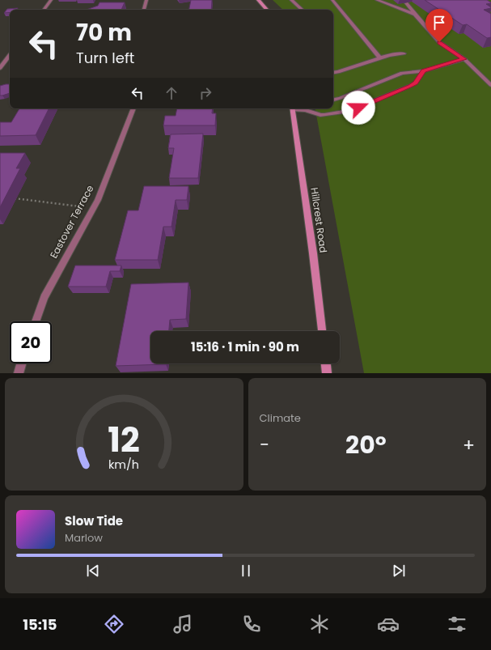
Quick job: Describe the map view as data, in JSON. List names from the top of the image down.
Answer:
{
  "streets": {
    "street": ["Hillcrest Road", "Eastover Terrace"]
  },
  "page": {
    "turn": ["70 m", "Turn left"],
    "limit": "20",
    "trip": "15:16 · 1 min · 90 m",
    "tile": "Climate",
    "heat": ["−", "20°", "+"],
    "song": ["Slow Tide", "Marlow"],
    "tabs": "15:15",
    "gauge": ["12", "km/h"]
  }
}
